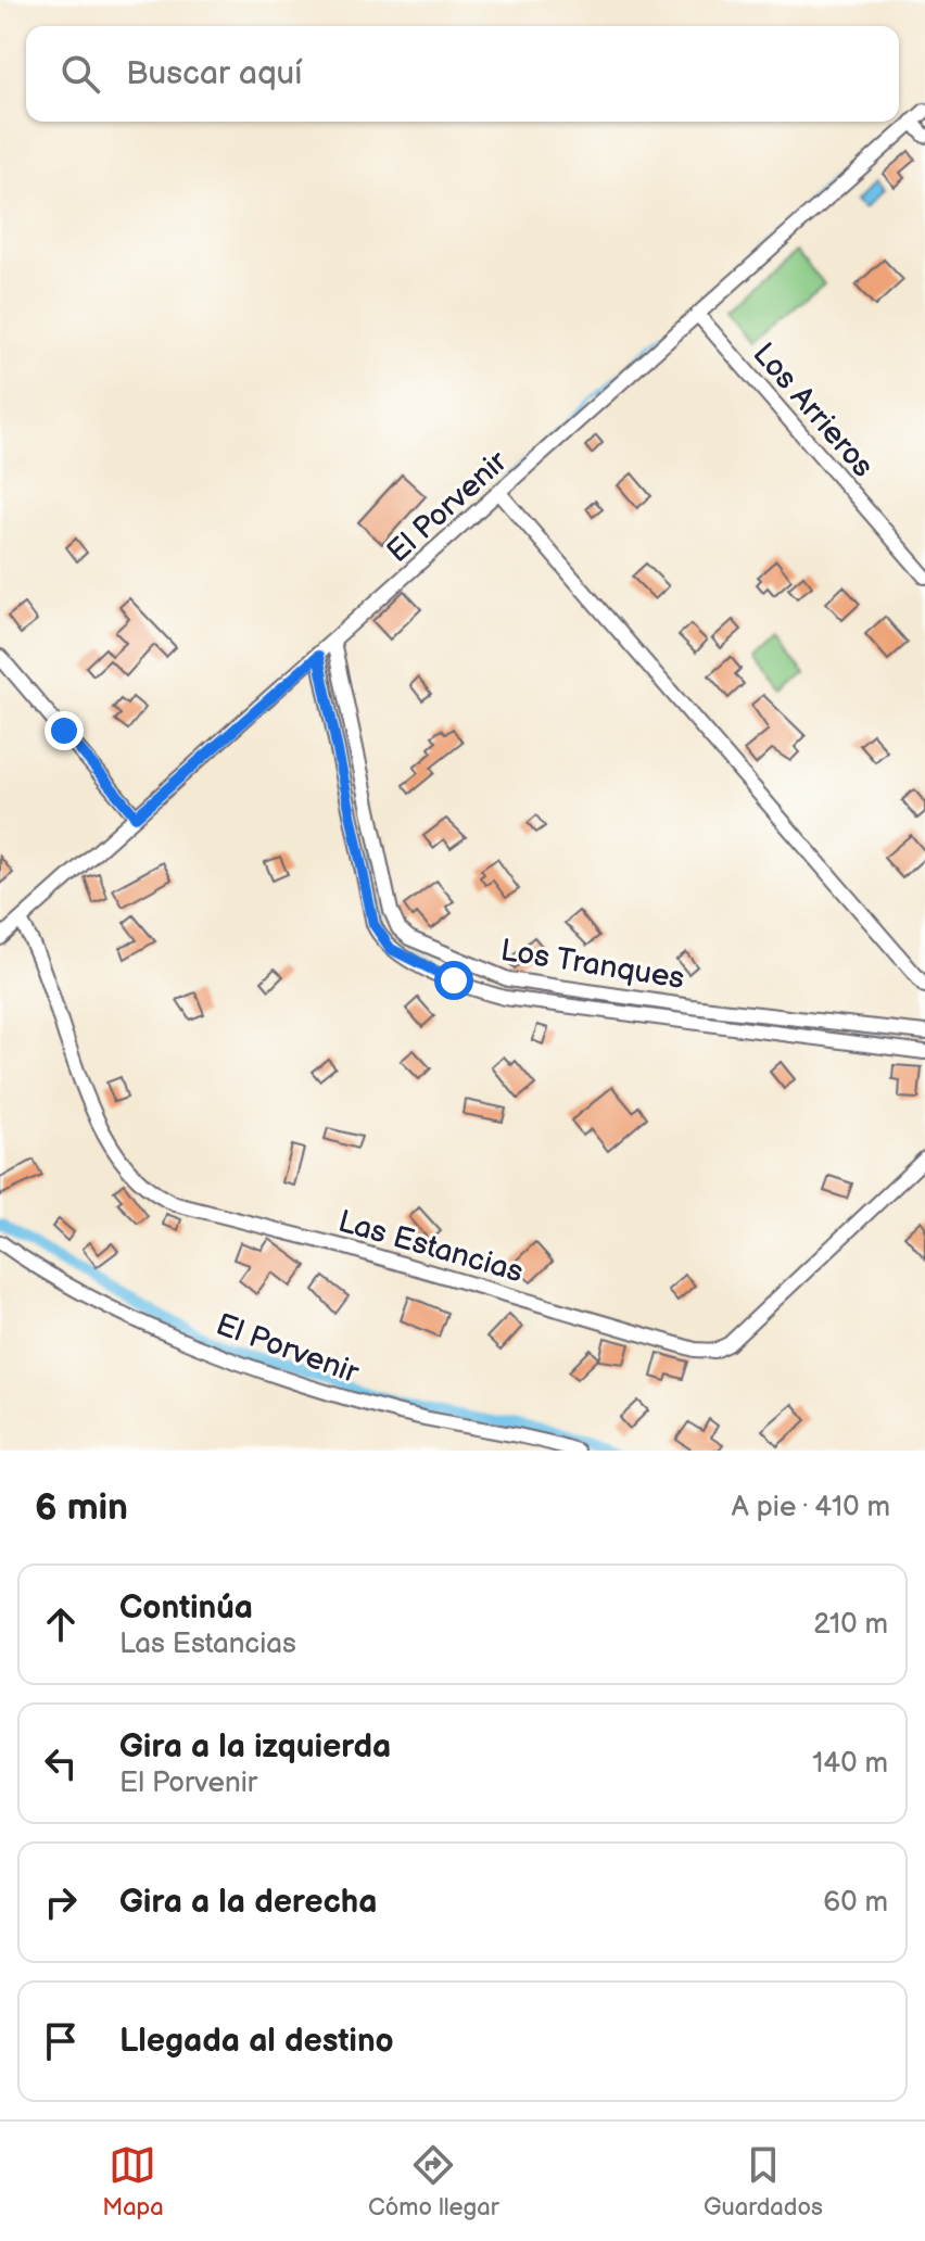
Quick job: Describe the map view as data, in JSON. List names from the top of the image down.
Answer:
{
  "streets": {
    "street": [
      "Los Arrieros",
      "El Porvenir",
      "Los Tranques",
      "Las Estancias"
    ]
  },
  "crossings": [
    ["Los Arrieros", "El Porvenir"],
    ["El Porvenir", "Los Tranques"],
    ["El Porvenir", "Las Estancias"]
  ],
  "page": {
    "search": "Buscar aquí",
    "heading": ["6 min", "A pie · 410 m"],
    "list": [
      ["Continúa", "Las Estancias", "210 m"],
      ["Gira a la izquierda", "El Porvenir", "140 m"],
      ["Gira a la derecha", "60 m"],
      "Llegada al destino"
    ],
    "nav": ["Mapa", "Cómo llegar", "Guardados"]
  }
}
